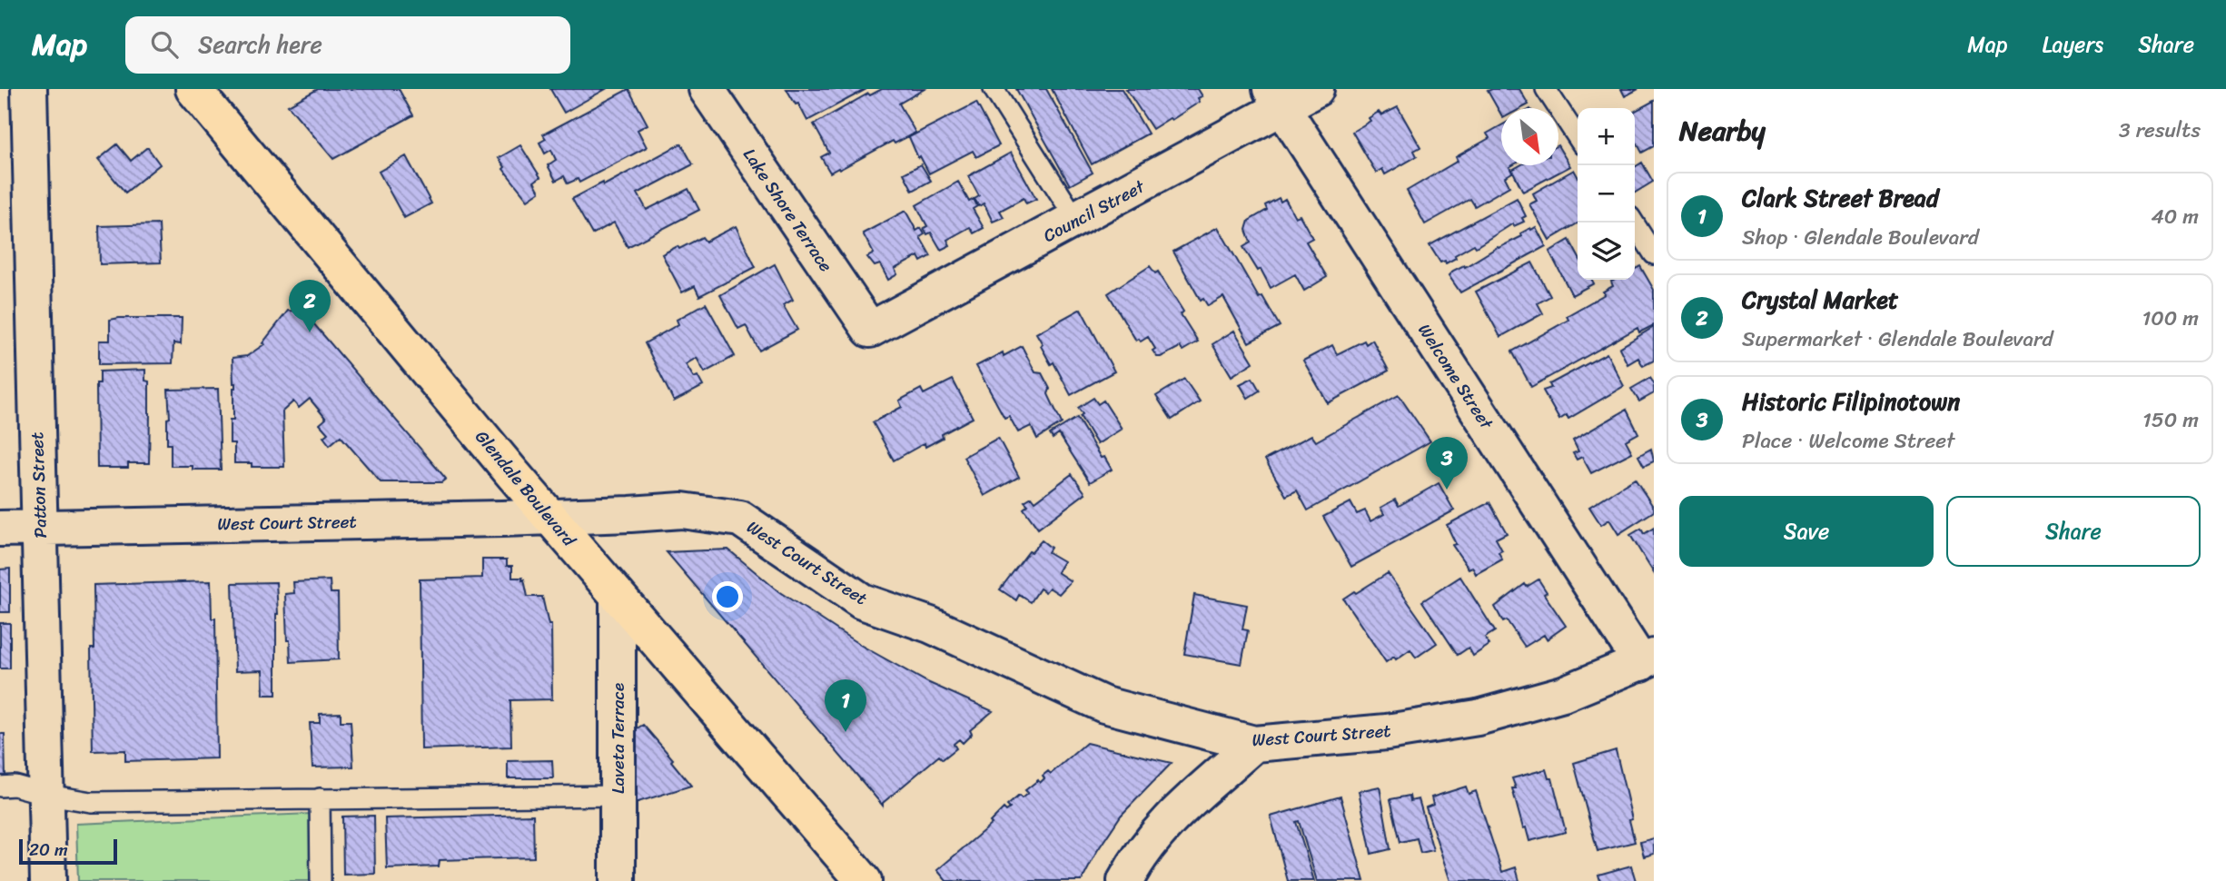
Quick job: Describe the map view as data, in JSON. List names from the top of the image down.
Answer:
{
  "streets": {
    "main road": ["Glendale Boulevard"],
    "street": [
      "Lake Shore Terrace",
      "Council Street",
      "Welcome Street",
      "Patton Street",
      "West Court Street",
      "Laveta Terrace"
    ]
  },
  "crossings": [
    ["Lake Shore Terrace", "Council Street"],
    ["Council Street", "Welcome Street"],
    ["Welcome Street", "West Court Street"],
    ["Patton Street", "West Court Street"],
    ["Glendale Boulevard", "West Court Street"],
    ["Glendale Boulevard", "Laveta Terrace"]
  ],
  "scale_bar": "20 m",
  "north": "bottom right",
  "page": {
    "header": "Map",
    "search": "Search here",
    "nav": ["Map", "Layers", "Share"],
    "heading": ["Nearby", "3 results"],
    "map_buttons": ["+", "−"],
    "list": [
      {
        "mark": "1",
        "name": "Clark Street Bread",
        "note": "Shop · Glendale Boulevard",
        "value": "40 m"
      },
      {
        "mark": "2",
        "name": "Crystal Market",
        "note": "Supermarket · Glendale Boulevard",
        "value": "100 m"
      },
      {
        "mark": "3",
        "name": "Historic Filipinotown",
        "note": "Place · Welcome Street",
        "value": "150 m"
      }
    ],
    "pins": ["2", "3", "1"],
    "buttons": ["Save", "Share"],
    "scale": "20 m"
  }
}
